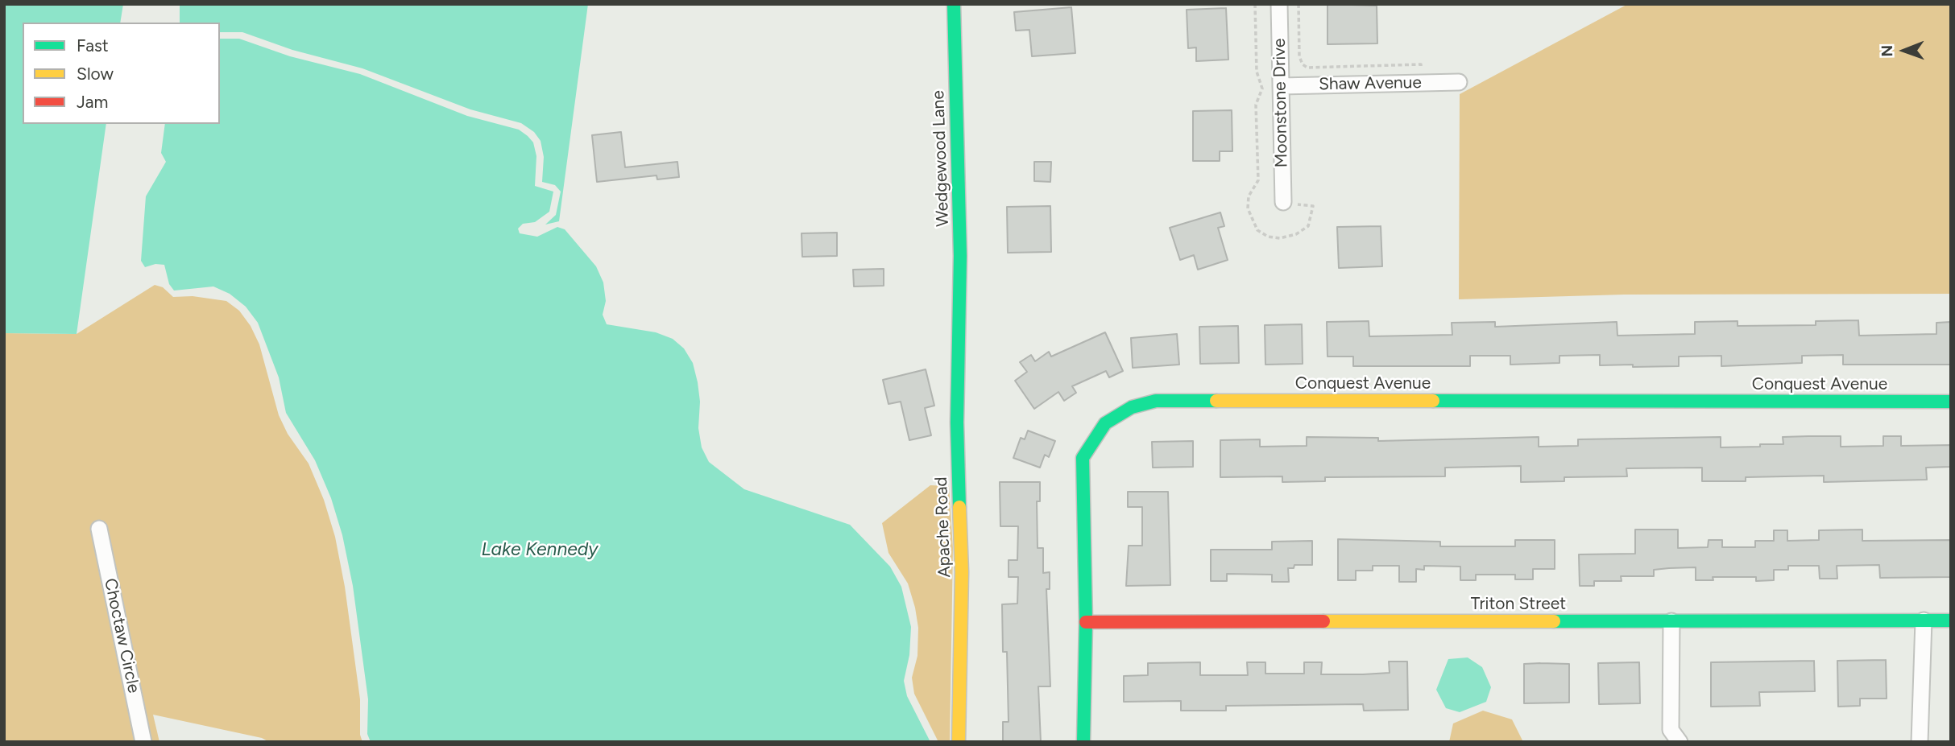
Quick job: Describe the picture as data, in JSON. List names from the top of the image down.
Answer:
{
  "streets": {
    "street": [
      "Shaw Avenue",
      "Moonstone Drive",
      "Wedgewood Lane",
      "Conquest Avenue",
      "Apache Road",
      "Triton Street",
      "Choctaw Circle"
    ]
  },
  "crossings": [
    ["Shaw Avenue", "Moonstone Drive"],
    ["Wedgewood Lane", "Apache Road"],
    ["Conquest Avenue", "Triton Street"]
  ],
  "water": ["Lake Kennedy"],
  "legend": ["Fast", "Slow", "Jam"],
  "north": "left"
}
